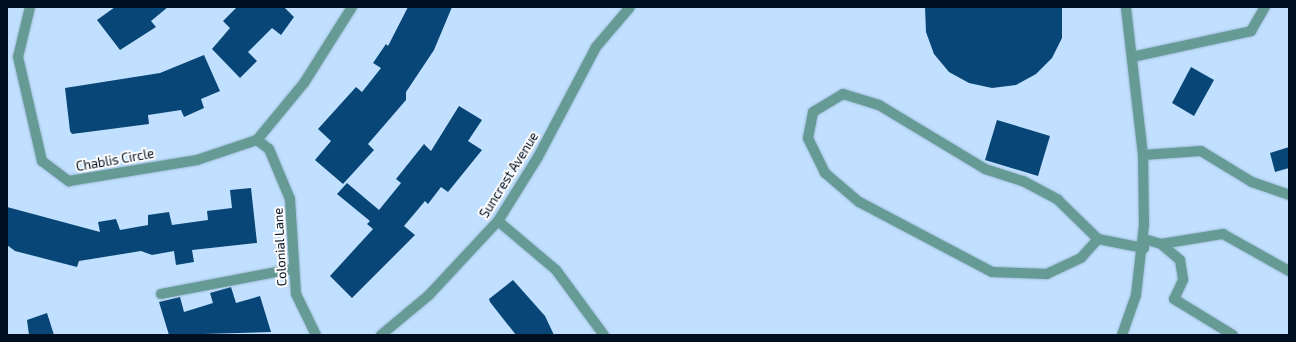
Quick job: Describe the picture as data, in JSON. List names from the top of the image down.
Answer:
{
  "streets": {
    "street": ["Chablis Circle", "Suncrest Avenue", "Colonial Lane"]
  },
  "crossings": [
    ["Chablis Circle", "Colonial Lane"]
  ]
}
